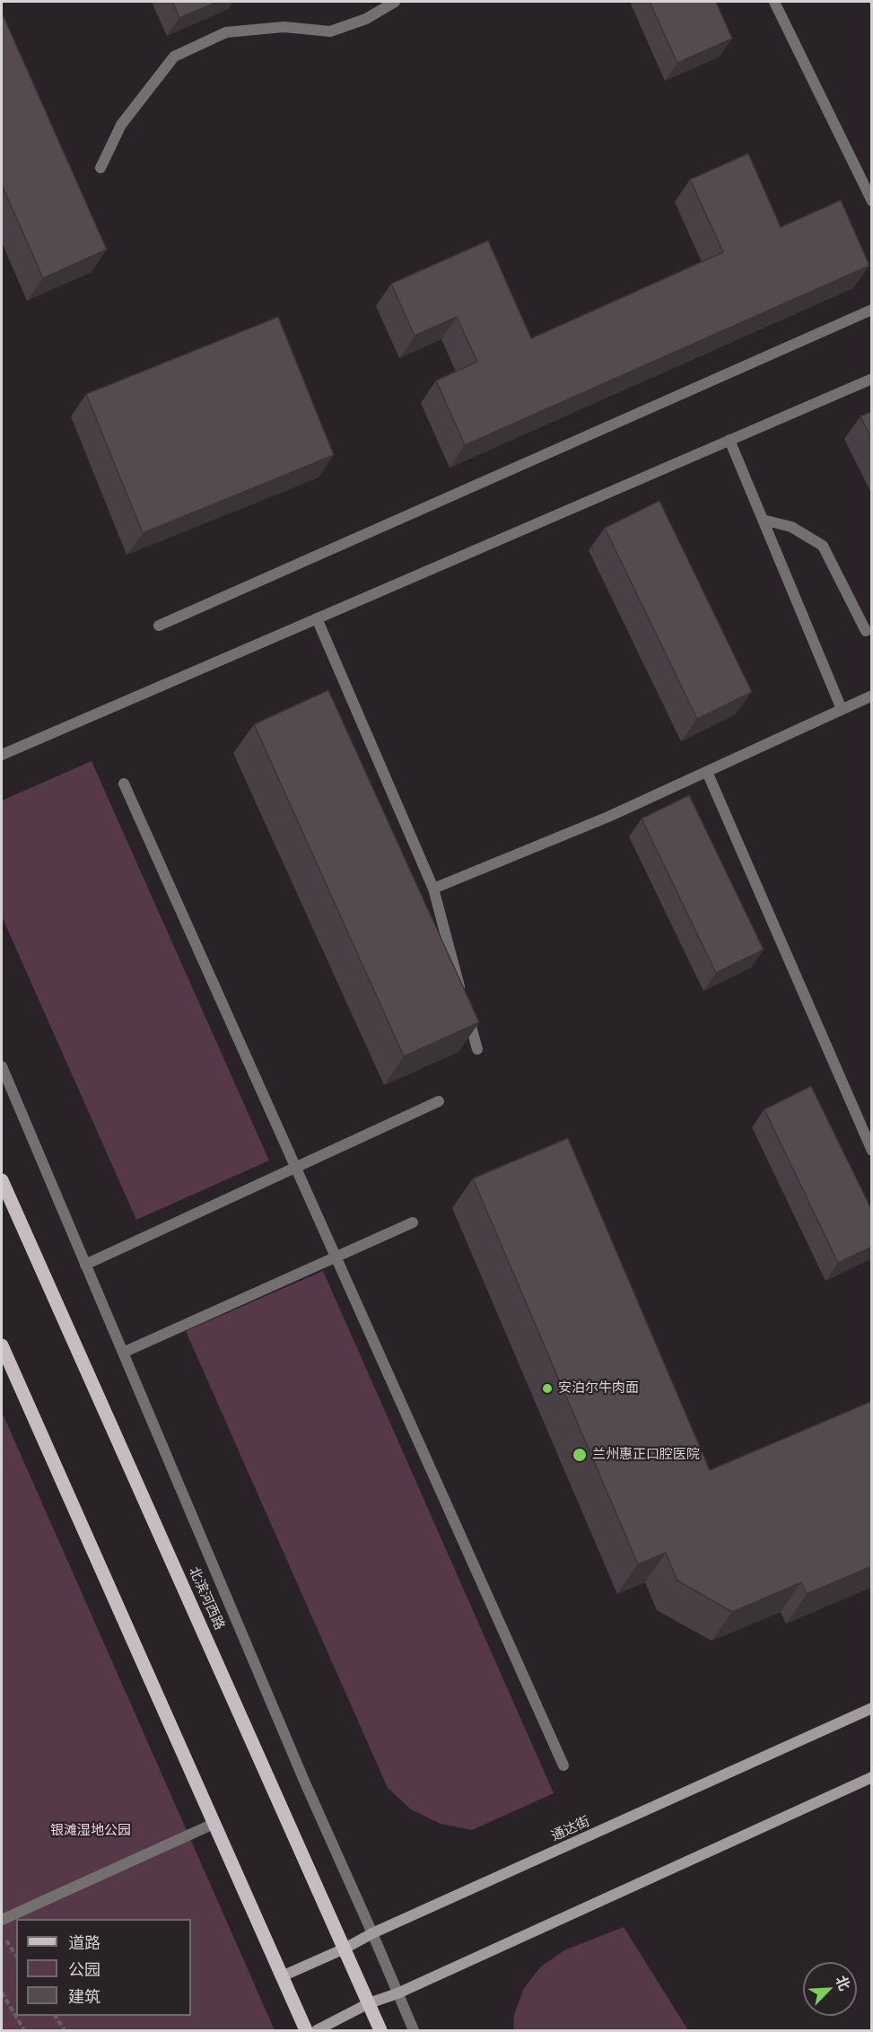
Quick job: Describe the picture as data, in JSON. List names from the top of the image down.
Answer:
{
  "streets": {
    "main road": ["北滨河西路", "通达街"]
  },
  "crossings": [
    ["北滨河西路", "通达街"]
  ],
  "parks": ["银滩湿地公园"],
  "places": ["安泊尔牛肉面", "兰州惠正口腔医院"],
  "legend": ["道路", "公园", "建筑"],
  "north": "top right"
}
